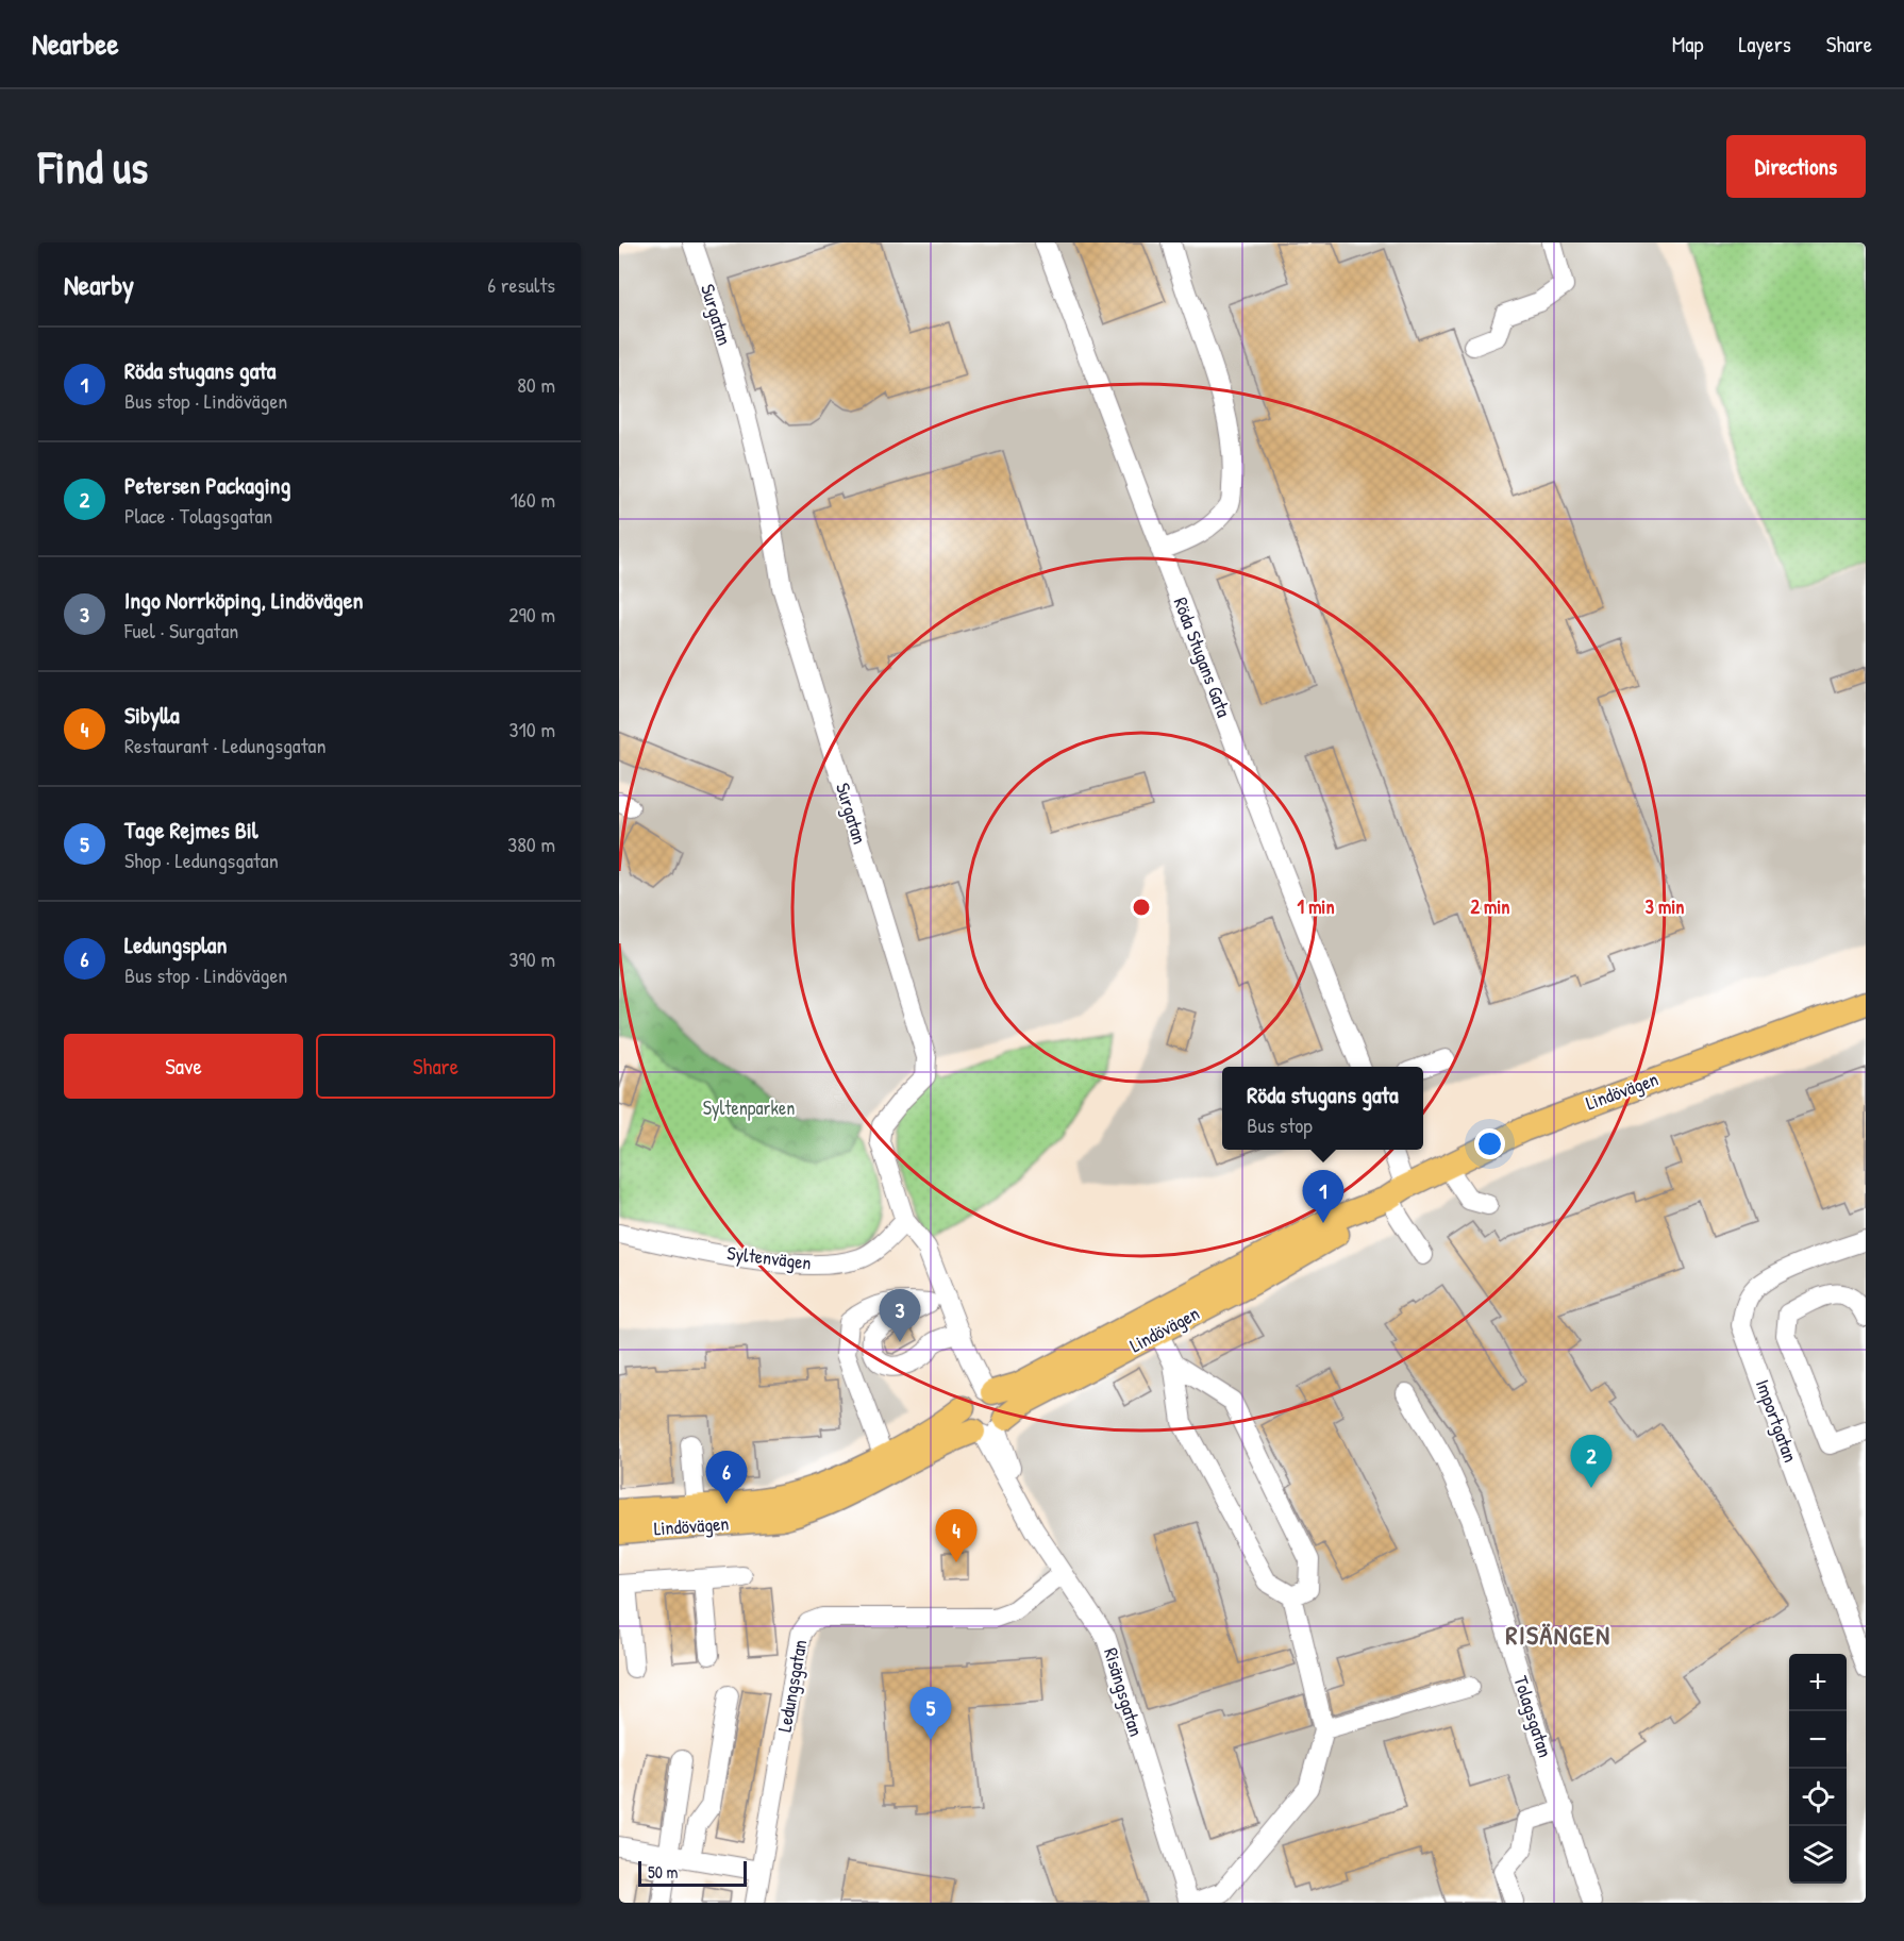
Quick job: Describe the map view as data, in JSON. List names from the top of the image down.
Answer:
{
  "streets": {
    "main road": ["Lindövägen"],
    "street": [
      "Surgatan",
      "Röda Stugans Gata",
      "Syltenvägen",
      "Importgatan",
      "Ledungsgatan",
      "Risängsgatan",
      "Tolagsgatan"
    ]
  },
  "crossings": [
    ["Surgatan", "Lindövägen"],
    ["Surgatan", "Syltenvägen"],
    ["Lindövägen", "Risängsgatan"],
    ["Ledungsgatan", "Risängsgatan"]
  ],
  "districts": ["RISÄNGEN"],
  "parks": ["Syltenparken"],
  "scale_bar": "50 m",
  "page": {
    "header": "Nearbee",
    "nav": ["Map", "Layers", "Share"],
    "buttons": [
      "Directions",
      ["Save", "Share"]
    ],
    "title": "Find us",
    "heading": ["Nearby", "6 results"],
    "list": [
      {
        "mark": "1",
        "name": "Röda stugans gata",
        "note": "Bus stop · Lindövägen",
        "value": "80 m"
      },
      {
        "mark": "2",
        "name": "Petersen Packaging",
        "note": "Place · Tolagsgatan",
        "value": "160 m"
      },
      {
        "mark": "3",
        "name": "Ingo Norrköping, Lindövägen",
        "note": "Fuel · Surgatan",
        "value": "290 m"
      },
      {
        "mark": "4",
        "name": "Sibylla",
        "note": "Restaurant · Ledungsgatan",
        "value": "310 m"
      },
      {
        "mark": "5",
        "name": "Tage Rejmes Bil",
        "note": "Shop · Ledungsgatan",
        "value": "380 m"
      },
      {
        "mark": "6",
        "name": "Ledungsplan",
        "note": "Bus stop · Lindövägen",
        "value": "390 m"
      }
    ],
    "popup": ["Röda stugans gata", "Bus stop"],
    "pins": [
      "1",
      "3",
      "2",
      "6",
      "4",
      "5"
    ],
    "map_buttons": ["+", "−"],
    "scale": "50 m"
  },
  "rings": ["1 min", "2 min", "3 min"]
}
